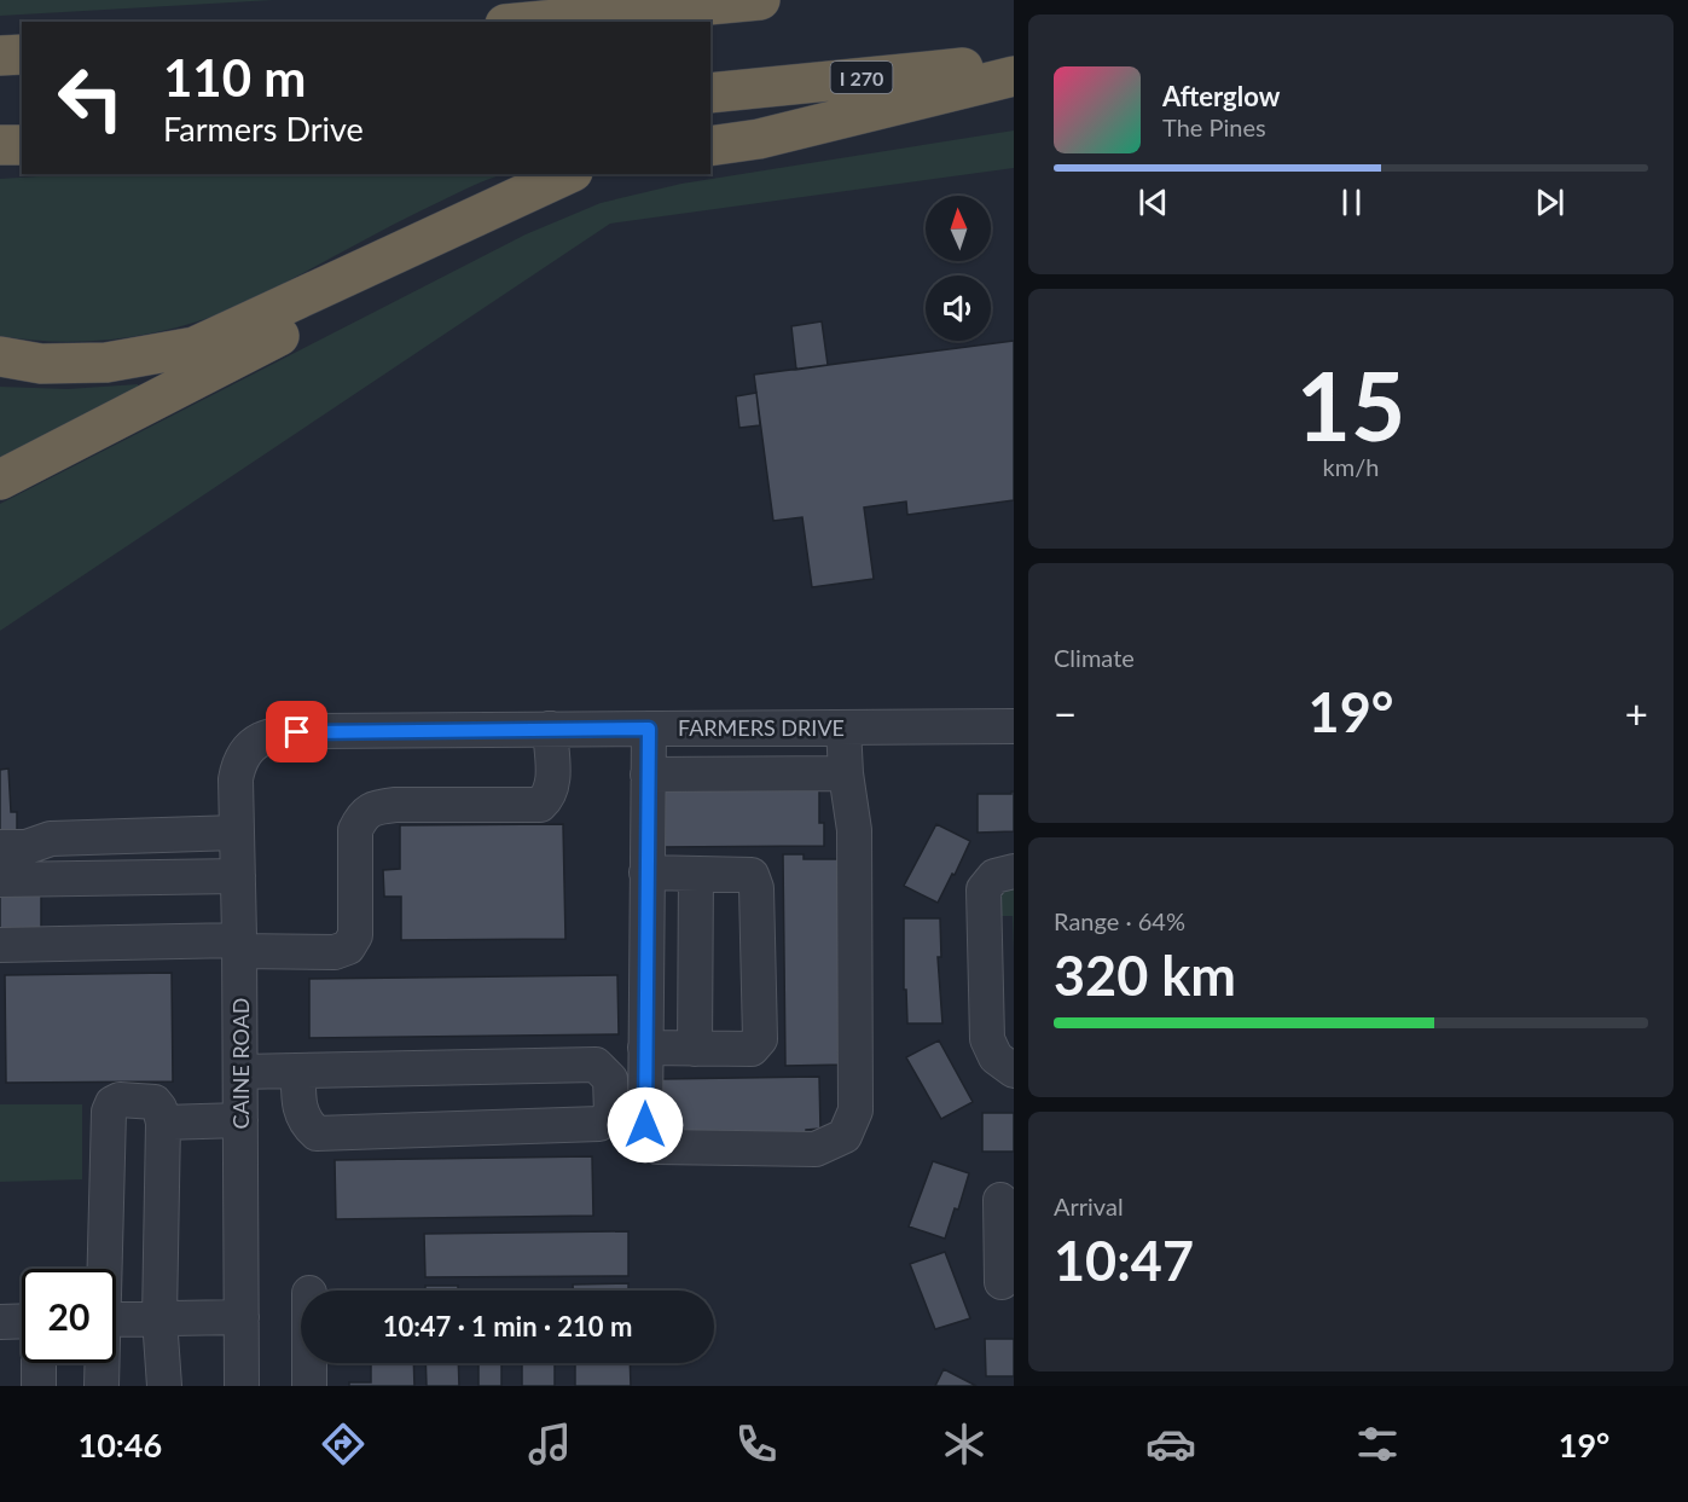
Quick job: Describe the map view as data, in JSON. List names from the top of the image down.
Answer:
{
  "streets": {
    "highway": ["I 270"],
    "street": ["FARMERS DRIVE", "CAINE ROAD"]
  },
  "crossings": [
    ["FARMERS DRIVE", "CAINE ROAD"]
  ],
  "north": "top",
  "page": {
    "turn": ["110 m", "Farmers Drive"],
    "song": ["Afterglow", "The Pines"],
    "tile": [
      ["15", "km/h"],
      "Climate",
      ["Range · 64%", "320 km"],
      ["Arrival", "10:47"]
    ],
    "heat": ["−", "19°", "+"],
    "limit": "20",
    "trip": "10:47 · 1 min · 210 m",
    "tabs": ["10:46", "19°"]
  }
}
